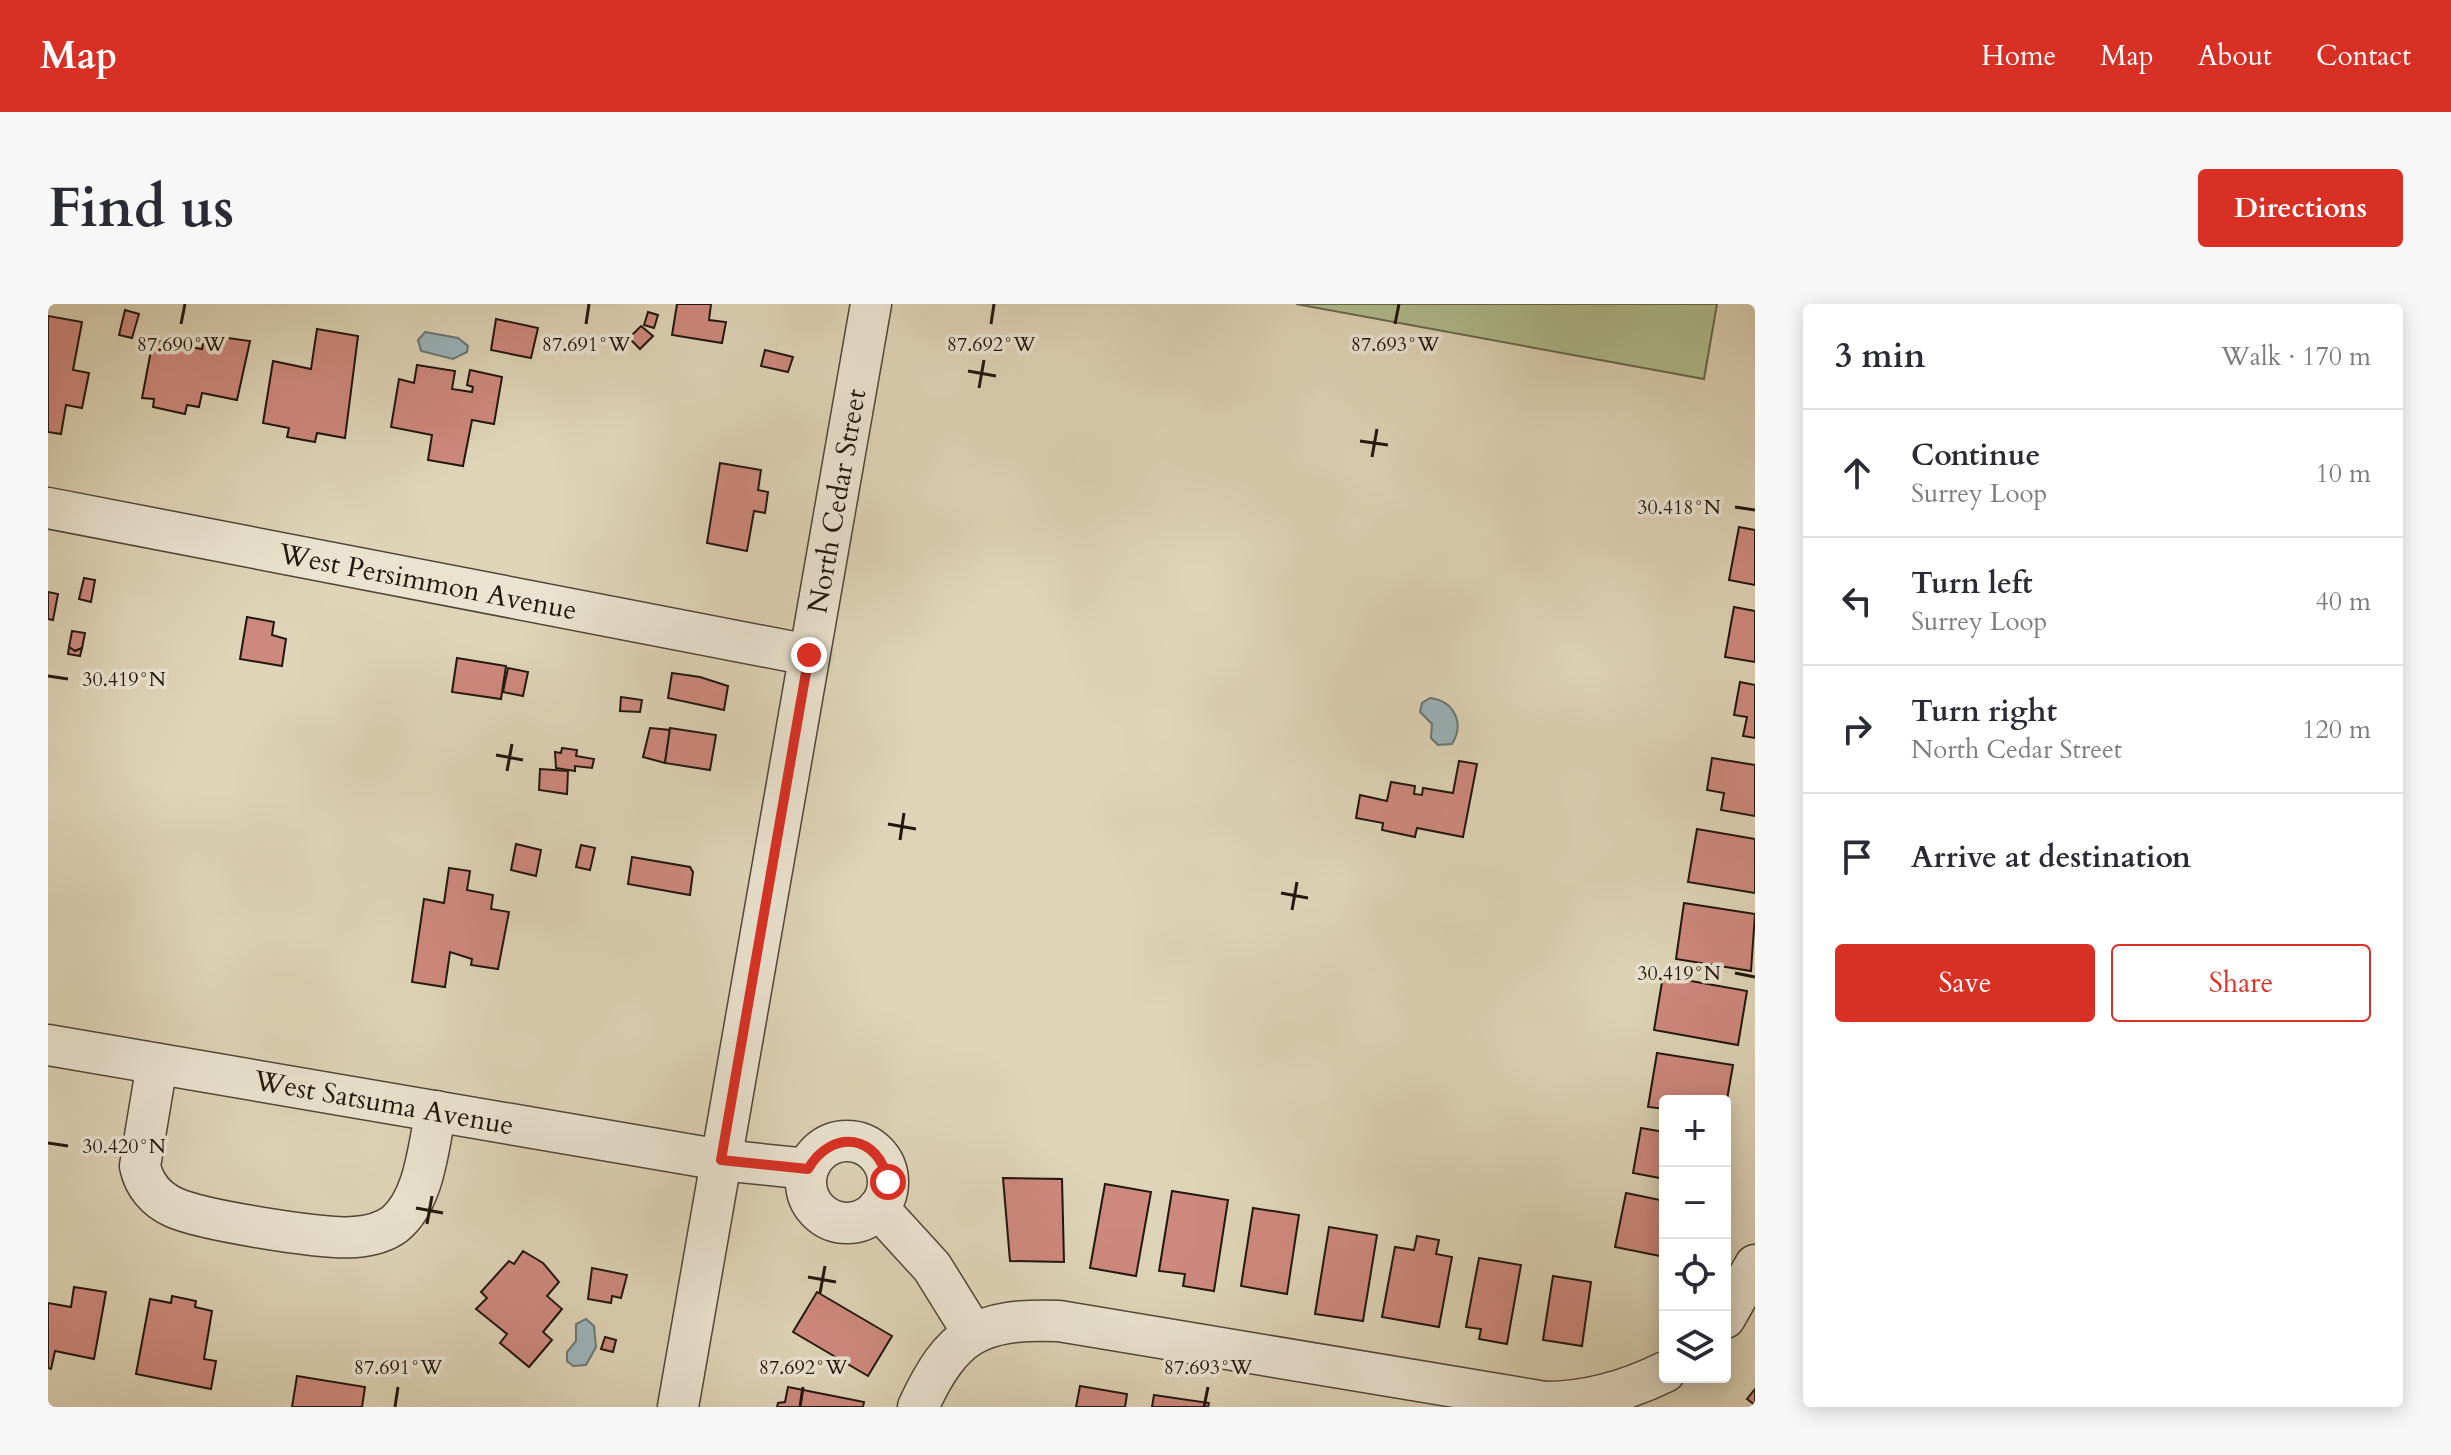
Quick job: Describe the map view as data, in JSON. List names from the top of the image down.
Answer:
{
  "streets": {
    "street": ["North Cedar Street", "West Persimmon Avenue", "West Satsuma Avenue"]
  },
  "crossings": [
    ["North Cedar Street", "West Persimmon Avenue"],
    ["North Cedar Street", "West Satsuma Avenue"]
  ],
  "page": {
    "header": "Map",
    "nav": [
      "Home",
      "Map",
      "About",
      "Contact"
    ],
    "buttons": [
      "Directions",
      ["Save", "Share"]
    ],
    "title": "Find us",
    "heading": ["3 min", "Walk · 170 m"],
    "list": [
      ["Continue", "Surrey Loop", "10 m"],
      ["Turn left", "Surrey Loop", "40 m"],
      ["Turn right", "North Cedar Street", "120 m"],
      "Arrive at destination"
    ],
    "map_buttons": ["+", "−"]
  },
  "coordinates": [
    "87.690°W",
    "87.691°W",
    "87.692°W",
    "87.693°W",
    "30.418°N",
    "30.419°N",
    "30.420°N"
  ]
}
